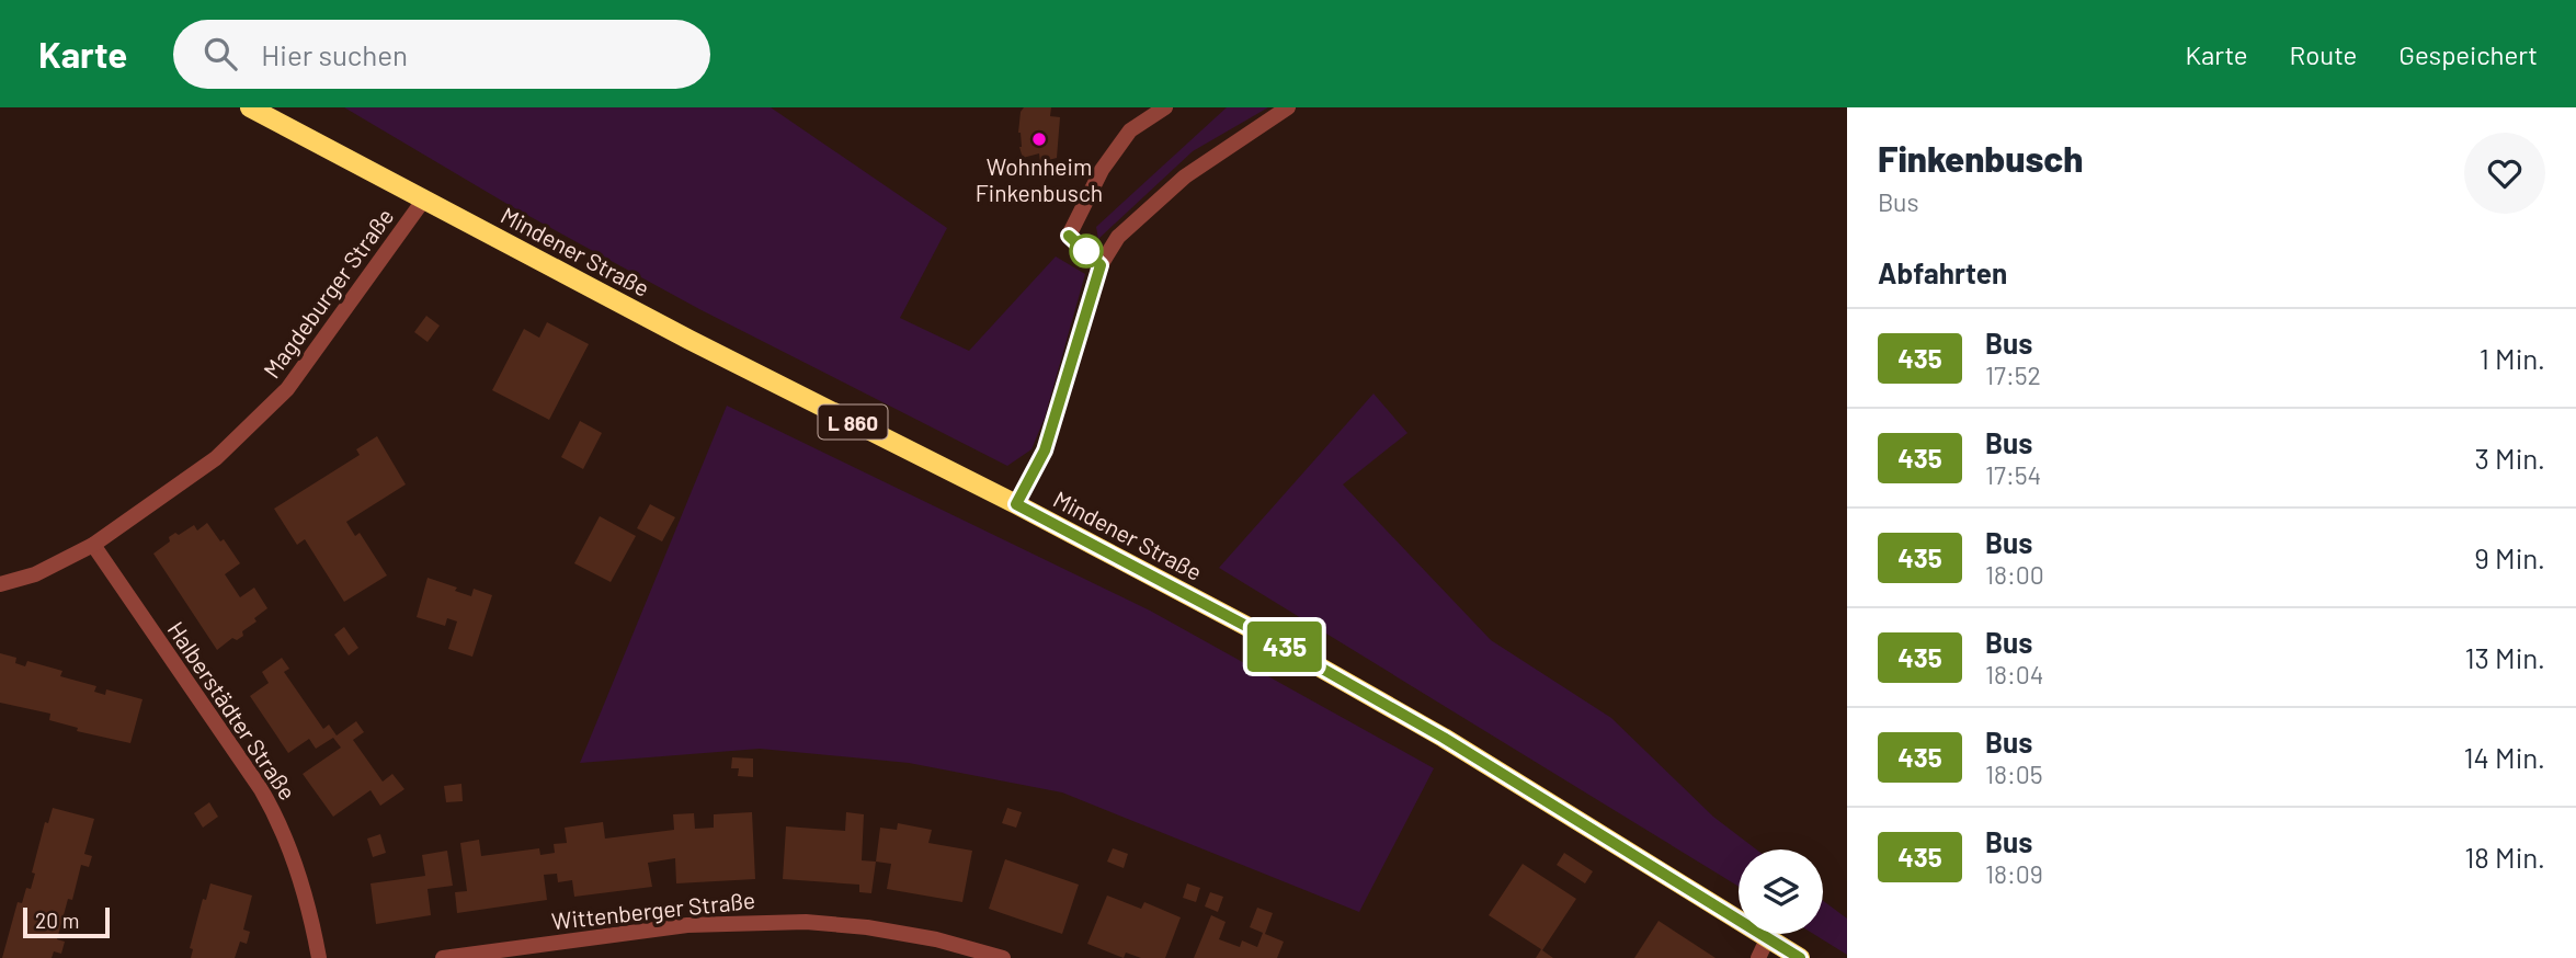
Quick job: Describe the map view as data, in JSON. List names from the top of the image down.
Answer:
{
  "streets": {
    "main road": ["Mindener Straße", "L 860"],
    "street": ["Magdeburger Straße", "Halberstädter Straße", "Wittenberger Straße"]
  },
  "crossings": [
    ["Mindener Straße", "Magdeburger Straße"],
    ["Magdeburger Straße", "Halberstädter Straße"]
  ],
  "places": ["Wohnheim Finkenbusch"],
  "lines": ["bus line 435"],
  "scale_bar": "20 m",
  "page": {
    "header": "Karte",
    "search": "Hier suchen",
    "nav": ["Karte", "Route", "Gespeichert"],
    "on_map": "435",
    "heading": [
      ["Finkenbusch", "Bus"],
      "Abfahrten"
    ],
    "list": [
      {
        "mark": "435",
        "name": "Bus",
        "note": "17:52",
        "value": "1 Min."
      },
      {
        "mark": "435",
        "name": "Bus",
        "note": "17:54",
        "value": "3 Min."
      },
      {
        "mark": "435",
        "name": "Bus",
        "note": "18:00",
        "value": "9 Min."
      },
      {
        "mark": "435",
        "name": "Bus",
        "note": "18:04",
        "value": "13 Min."
      },
      {
        "mark": "435",
        "name": "Bus",
        "note": "18:05",
        "value": "14 Min."
      },
      {
        "mark": "435",
        "name": "Bus",
        "note": "18:09",
        "value": "18 Min."
      }
    ],
    "scale": "20 m"
  }
}
